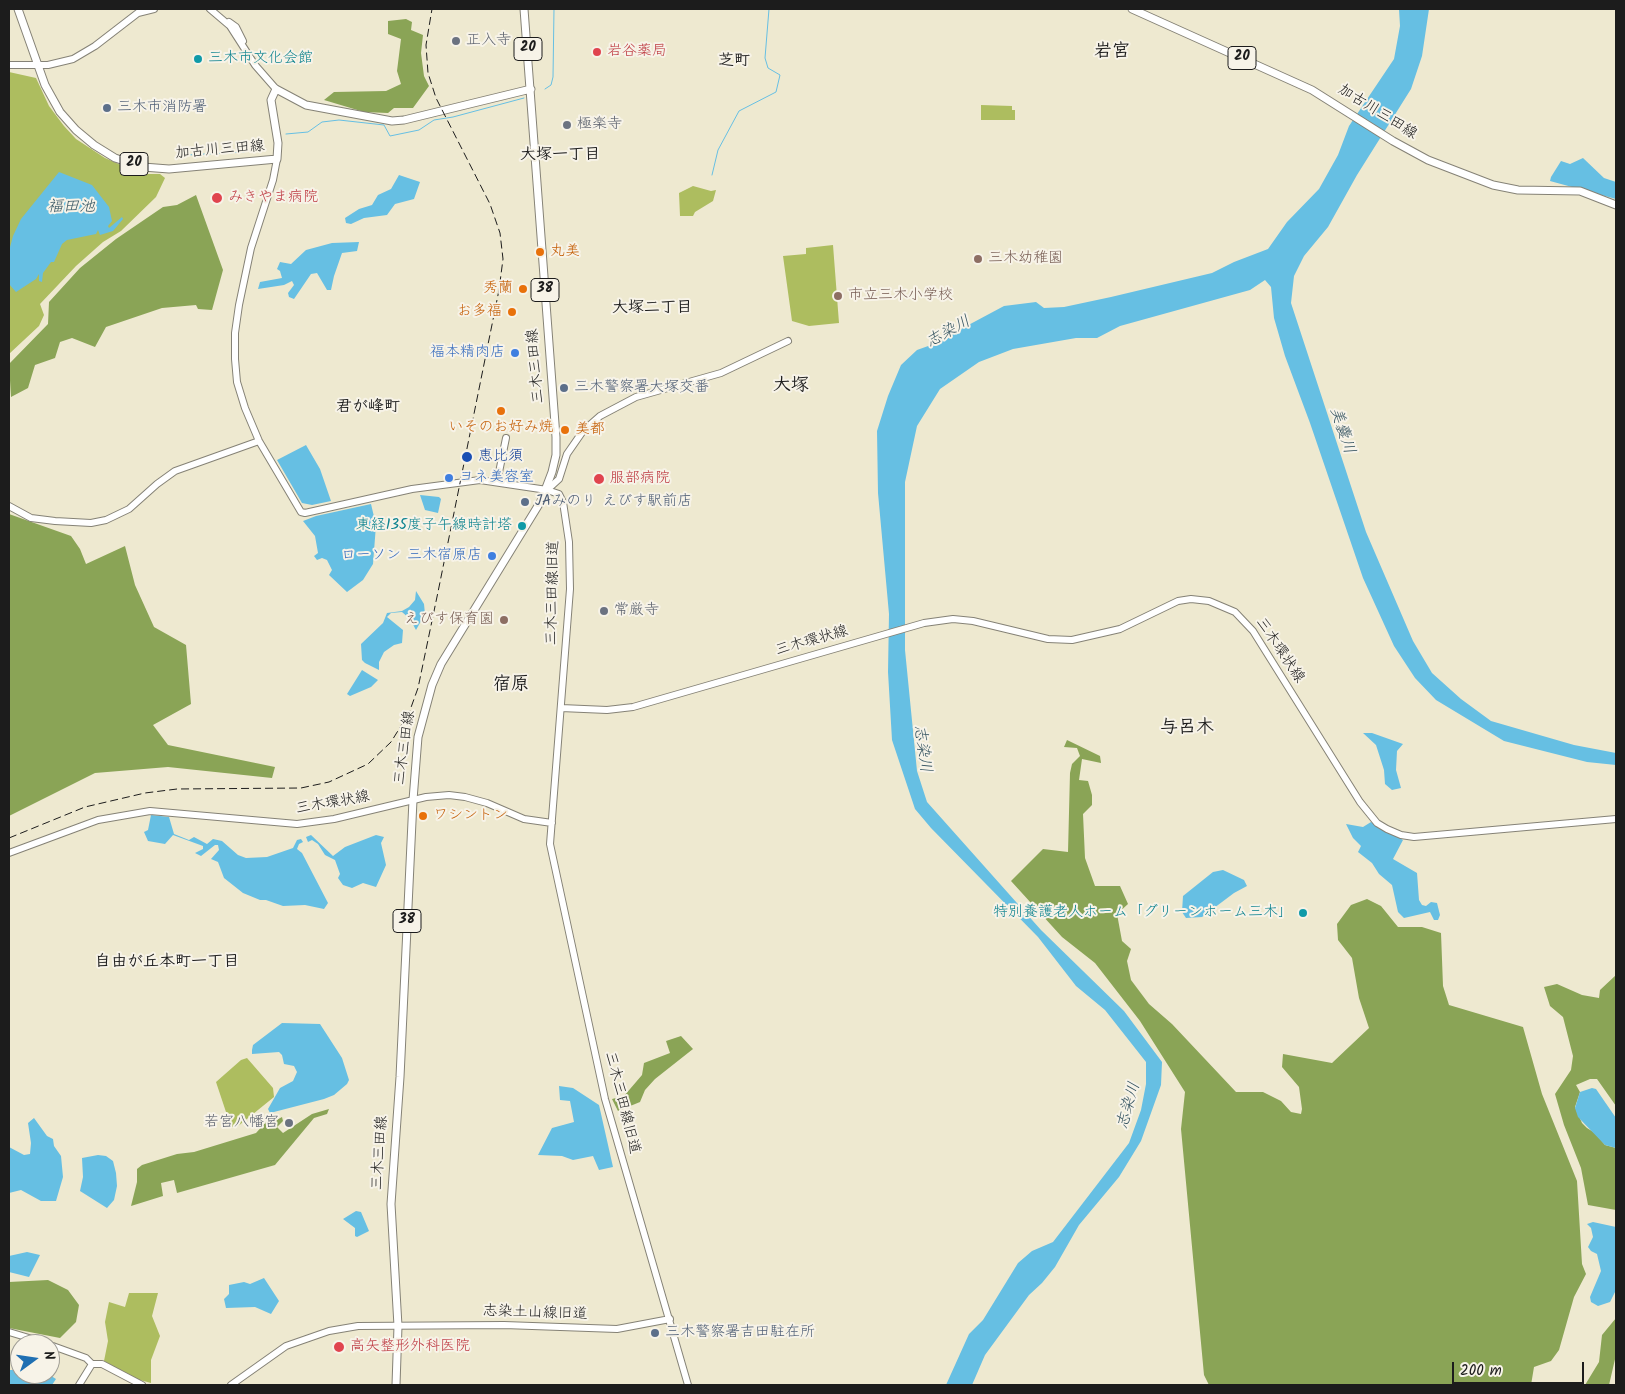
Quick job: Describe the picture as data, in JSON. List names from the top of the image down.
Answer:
{
  "streets": {
    "main road": [
      "20",
      "加古川三田線",
      "38",
      "三木三田線"
    ],
    "street": ["三木三田線旧道", "三木環状線", "志染土山線旧道"]
  },
  "crossings": [
    ["20", "三木三田線"],
    ["三木三田線", "三木三田線旧道"],
    ["三木三田線", "三木環状線"],
    ["三木三田線", "志染土山線旧道"],
    ["三木三田線旧道", "三木環状線"],
    ["三木三田線旧道", "志染土山線旧道"]
  ],
  "districts": [
    "岩宮",
    "芝町",
    "大塚一丁目",
    "大塚二丁目",
    "大塚",
    "君が峰町",
    "宿原",
    "与呂木",
    "自由が丘本町一丁目"
  ],
  "water": ["福田池", "志染川", "美嚢川"],
  "places": [
    "正入寺",
    "岩谷薬局",
    "三木市文化会館",
    "三木市消防署",
    "極楽寺",
    "みきやま病院",
    "丸美",
    "三木幼稚園",
    "秀蘭",
    "市立三木小学校",
    "お多福",
    "福本精肉店",
    "三木警察署大塚交番",
    "いそのお好み焼",
    "美都",
    "恵比須",
    "ヨネ美容室",
    "服部病院",
    "JAみのり えびす駅前店",
    "東経135度子午線時計塔",
    "ローソン 三木宿原店",
    "常厳寺",
    "えびす保育園",
    "ワシントン",
    "特別養護老人ホーム「グリーンホーム三木」",
    "若宮八幡宮",
    "三木警察署吉田駐在所",
    "高矢整形外科医院"
  ],
  "scale_bar": "200 m",
  "north": "right"
}
